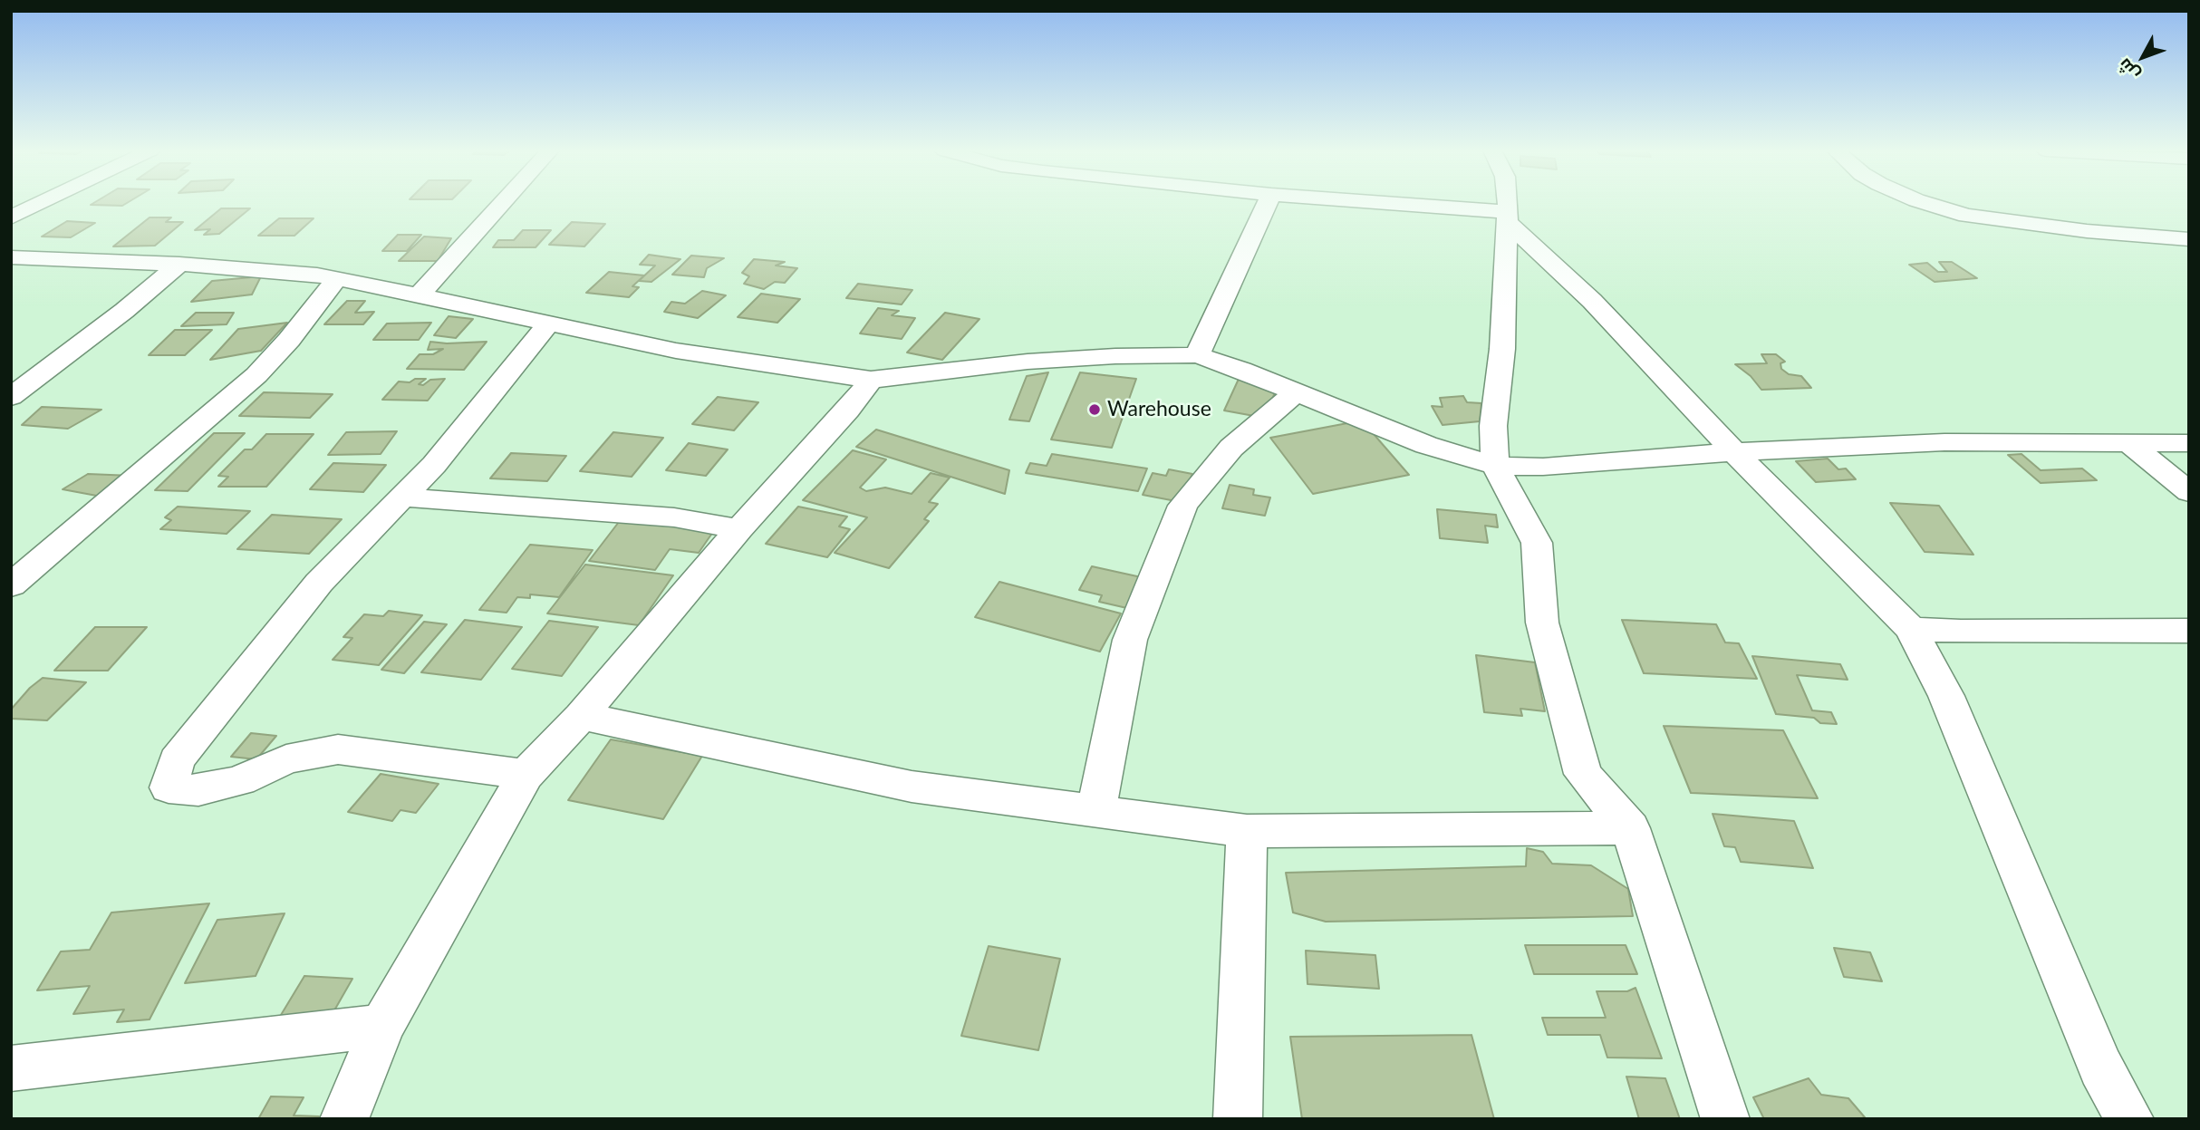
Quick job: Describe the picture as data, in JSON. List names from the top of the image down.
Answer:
{
  "places": ["Warehouse"],
  "north": "bottom left"
}
